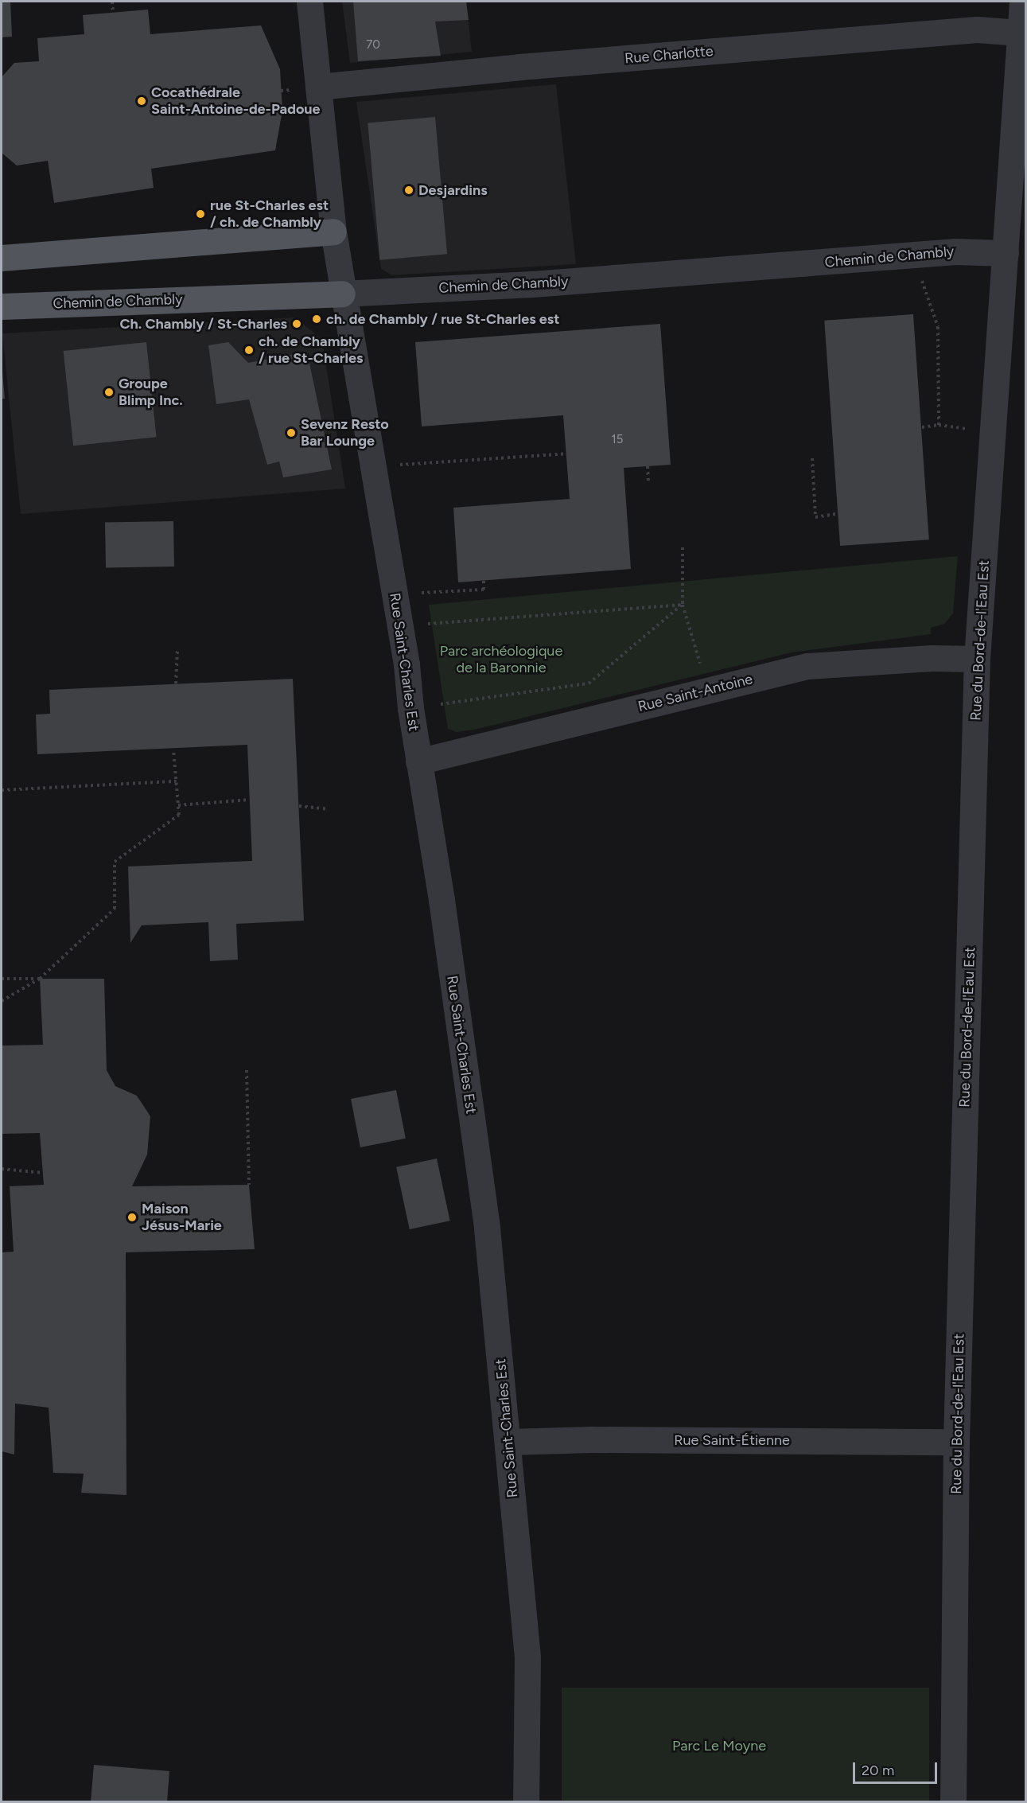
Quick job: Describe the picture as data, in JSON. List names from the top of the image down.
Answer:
{
  "streets": {
    "main road": ["Chemin de Chambly"],
    "street": [
      "Rue Charlotte",
      "Rue du Bord-de-l'Eau Est",
      "Rue Saint-Charles Est",
      "Rue Saint-Antoine",
      "Rue Saint-Étienne"
    ]
  },
  "crossings": [
    ["Rue Charlotte", "Rue du Bord-de-l'Eau Est"],
    ["Rue Charlotte", "Rue Saint-Charles Est"],
    ["Chemin de Chambly", "Rue du Bord-de-l'Eau Est"],
    ["Chemin de Chambly", "Rue Saint-Charles Est"],
    ["Rue du Bord-de-l'Eau Est", "Rue Saint-Antoine"],
    ["Rue du Bord-de-l'Eau Est", "Rue Saint-Étienne"],
    ["Rue Saint-Charles Est", "Rue Saint-Antoine"],
    ["Rue Saint-Charles Est", "Rue Saint-Étienne"]
  ],
  "parks": ["Parc archéologique de la Baronnie", "Parc Le Moyne"],
  "places": [
    "Cocathédrale Saint-Antoine-de-Padoue",
    "Desjardins",
    "rue St-Charles est / ch. de Chambly",
    "ch. de Chambly / rue St-Charles est",
    "Ch. Chambly / St-Charles",
    "ch. de Chambly / rue St-Charles",
    "Groupe Blimp Inc.",
    "Sevenz Resto Bar Lounge",
    "Maison Jésus-Marie"
  ],
  "house_numbers": ["70", "15"],
  "scale_bar": "20 m"
}
